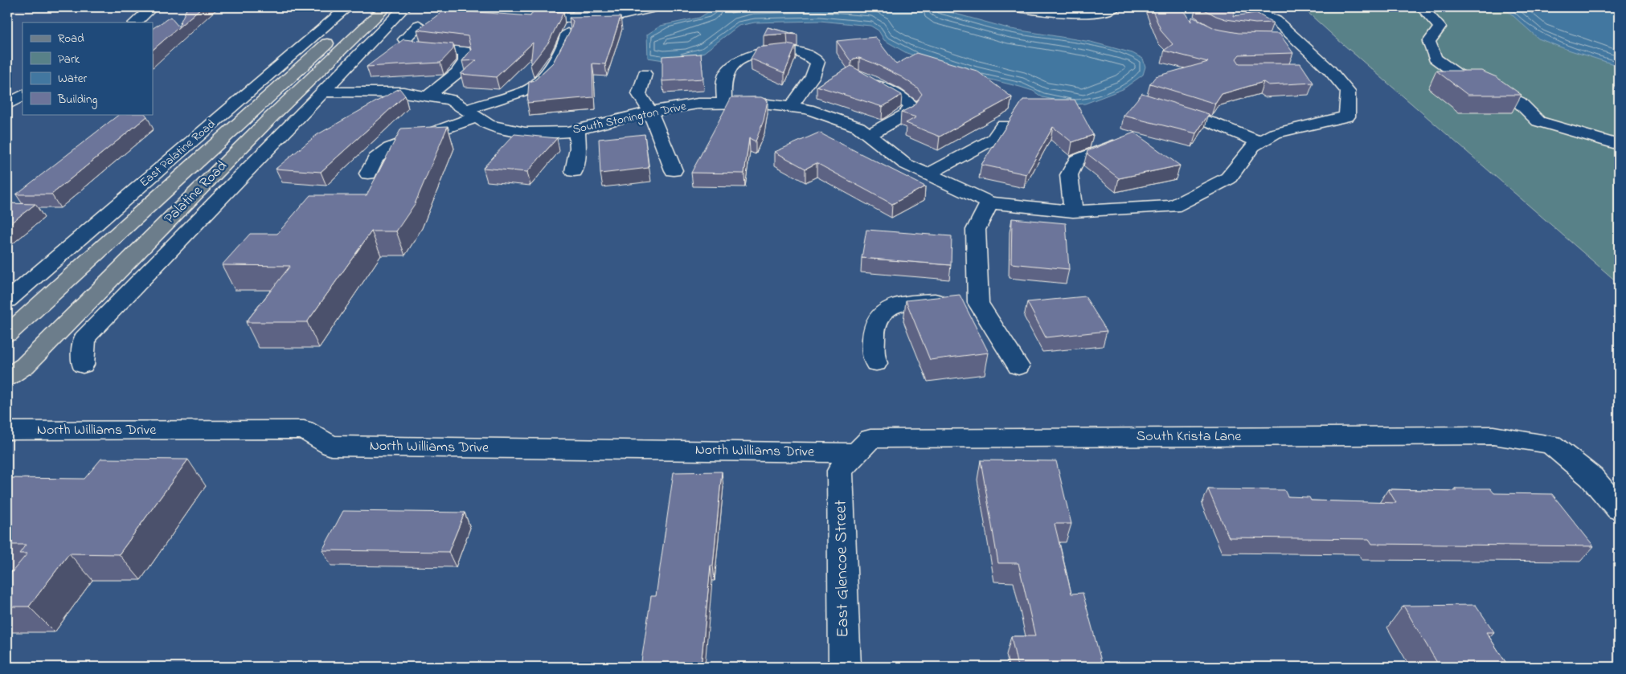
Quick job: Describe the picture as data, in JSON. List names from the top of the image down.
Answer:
{
  "streets": {
    "main road": ["Palatine Road"],
    "street": [
      "South Stonington Drive",
      "East Palatine Road",
      "North Williams Drive",
      "South Krista Lane",
      "East Glencoe Street"
    ]
  },
  "crossings": [
    ["South Stonington Drive", "Palatine Road"],
    ["North Williams Drive", "South Krista Lane"],
    ["North Williams Drive", "East Glencoe Street"],
    ["South Krista Lane", "East Glencoe Street"]
  ],
  "legend": [
    "Road",
    "Park",
    "Water",
    "Building"
  ]
}
